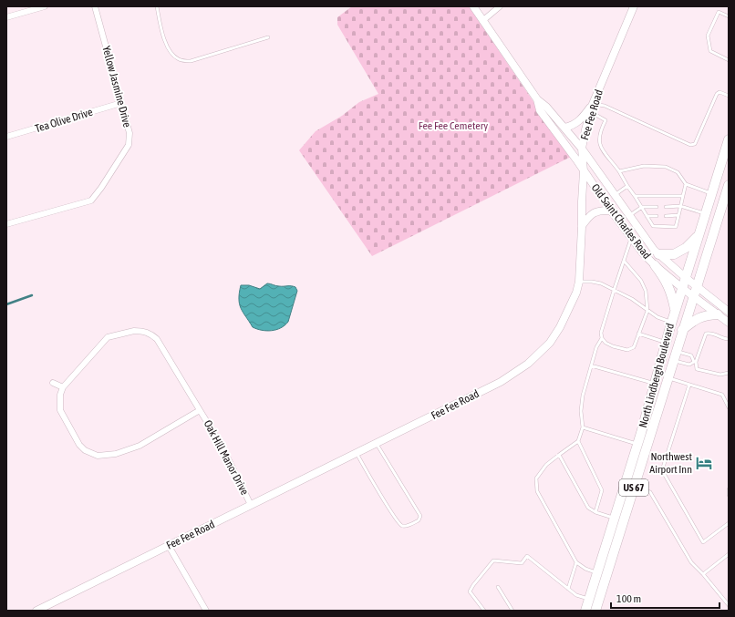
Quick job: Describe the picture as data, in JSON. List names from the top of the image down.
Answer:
{
  "streets": {
    "highway": ["North Lindbergh Boulevard", "US 67"],
    "street": [
      "Yellow Jasmine Drive",
      "Fee Fee Road",
      "Tea Olive Drive",
      "Old Saint Charles Road",
      "Oak Hill Manor Drive"
    ]
  },
  "crossings": [
    ["Yellow Jasmine Drive", "Tea Olive Drive"],
    ["Fee Fee Road", "Old Saint Charles Road"],
    ["Fee Fee Road", "Oak Hill Manor Drive"],
    ["Old Saint Charles Road", "North Lindbergh Boulevard"]
  ],
  "parks": ["Fee Fee Cemetery"],
  "places": {
    "hotel": ["Northwest Airport Inn"]
  },
  "scale_bar": "100 m"
}
